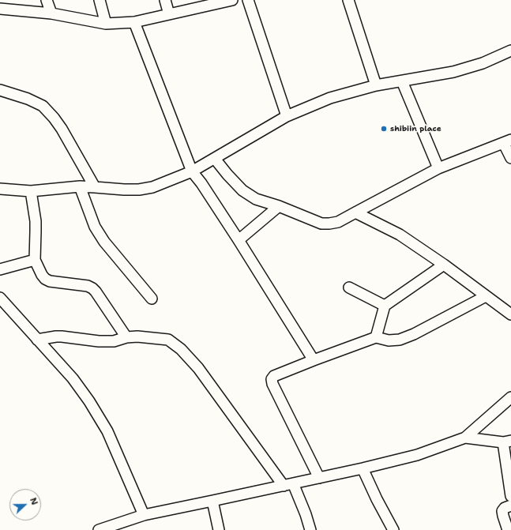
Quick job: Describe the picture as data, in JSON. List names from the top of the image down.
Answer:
{
  "places": ["shibiin place"],
  "north": "right"
}
